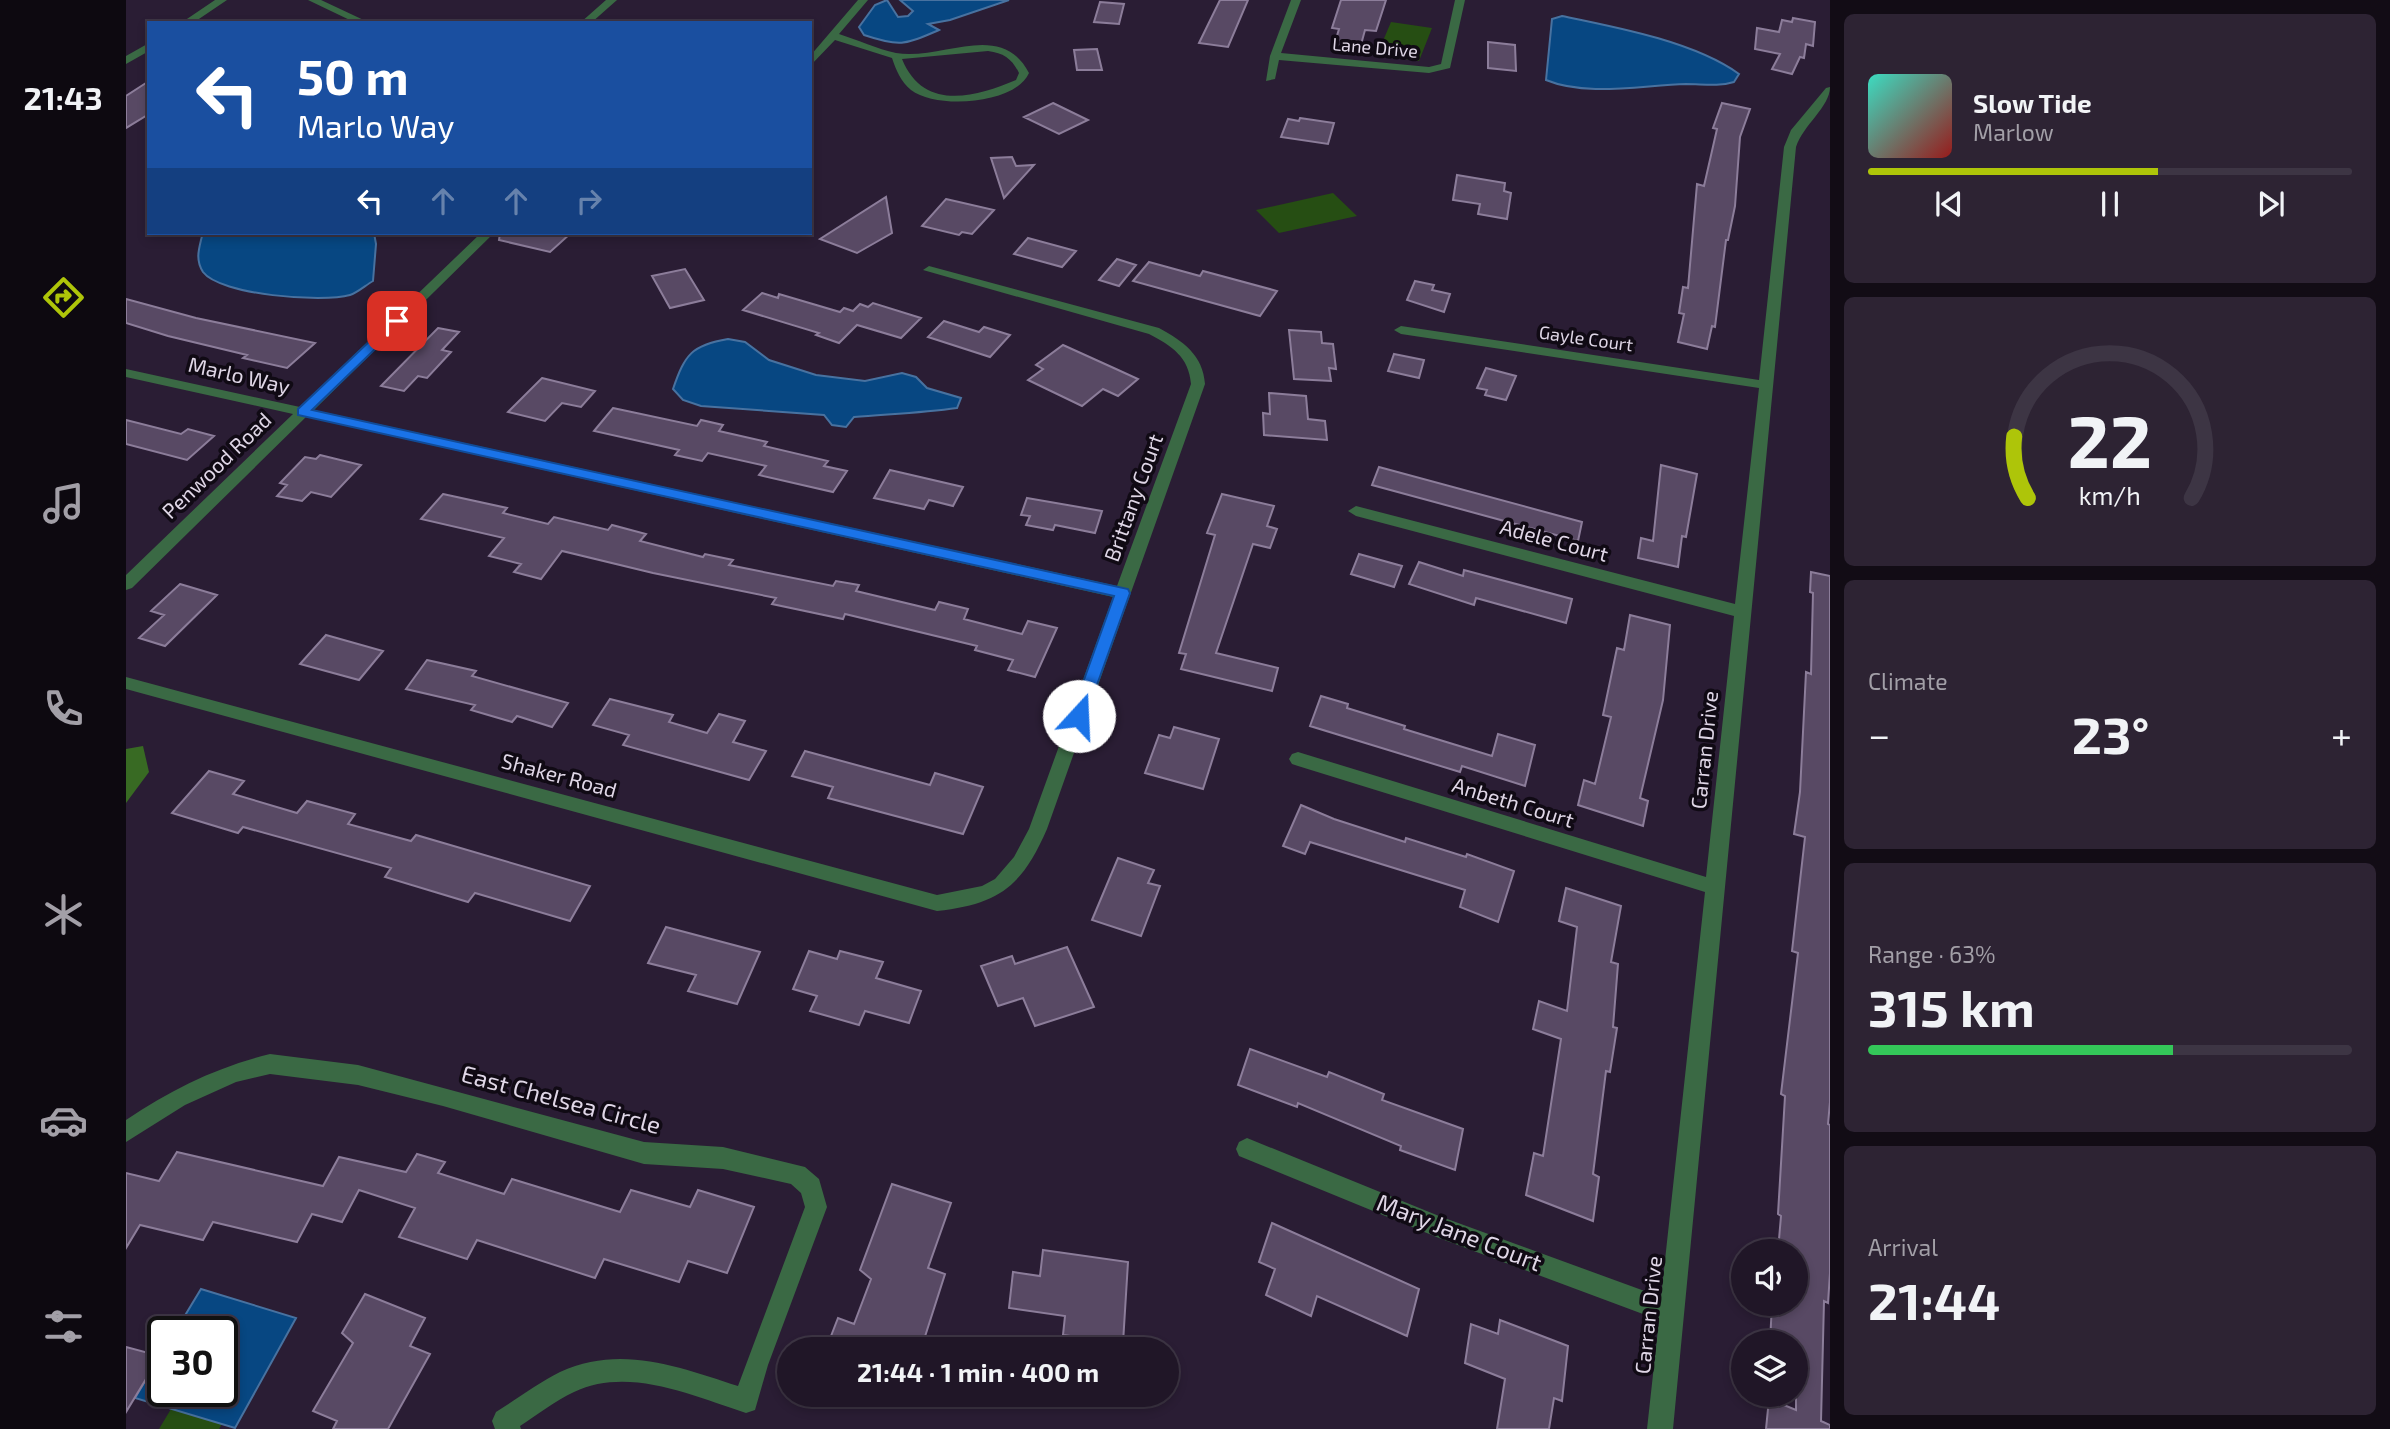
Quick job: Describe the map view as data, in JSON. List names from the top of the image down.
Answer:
{
  "streets": {
    "street": [
      "Lane Drive",
      "Gayle Court",
      "Marlo Way",
      "Penwood Road",
      "Brittany Court",
      "Adele Court",
      "Carran Drive",
      "Shaker Road",
      "Anbeth Court",
      "East Chelsea Circle",
      "Mary Jane Court"
    ]
  },
  "crossings": [
    ["Gayle Court", "Carran Drive"],
    ["Marlo Way", "Penwood Road"],
    ["Marlo Way", "Brittany Court"],
    ["Brittany Court", "Shaker Road"],
    ["Adele Court", "Carran Drive"],
    ["Carran Drive", "Anbeth Court"],
    ["Carran Drive", "Mary Jane Court"]
  ],
  "page": {
    "tabs": "21:43",
    "turn": ["50 m", "Marlo Way"],
    "song": ["Slow Tide", "Marlow"],
    "tile": [
      "Climate",
      ["Range · 63%", "315 km"],
      ["Arrival", "21:44"]
    ],
    "heat": ["−", "23°", "+"],
    "limit": "30",
    "trip": "21:44 · 1 min · 400 m",
    "gauge": ["22", "km/h"]
  }
}
